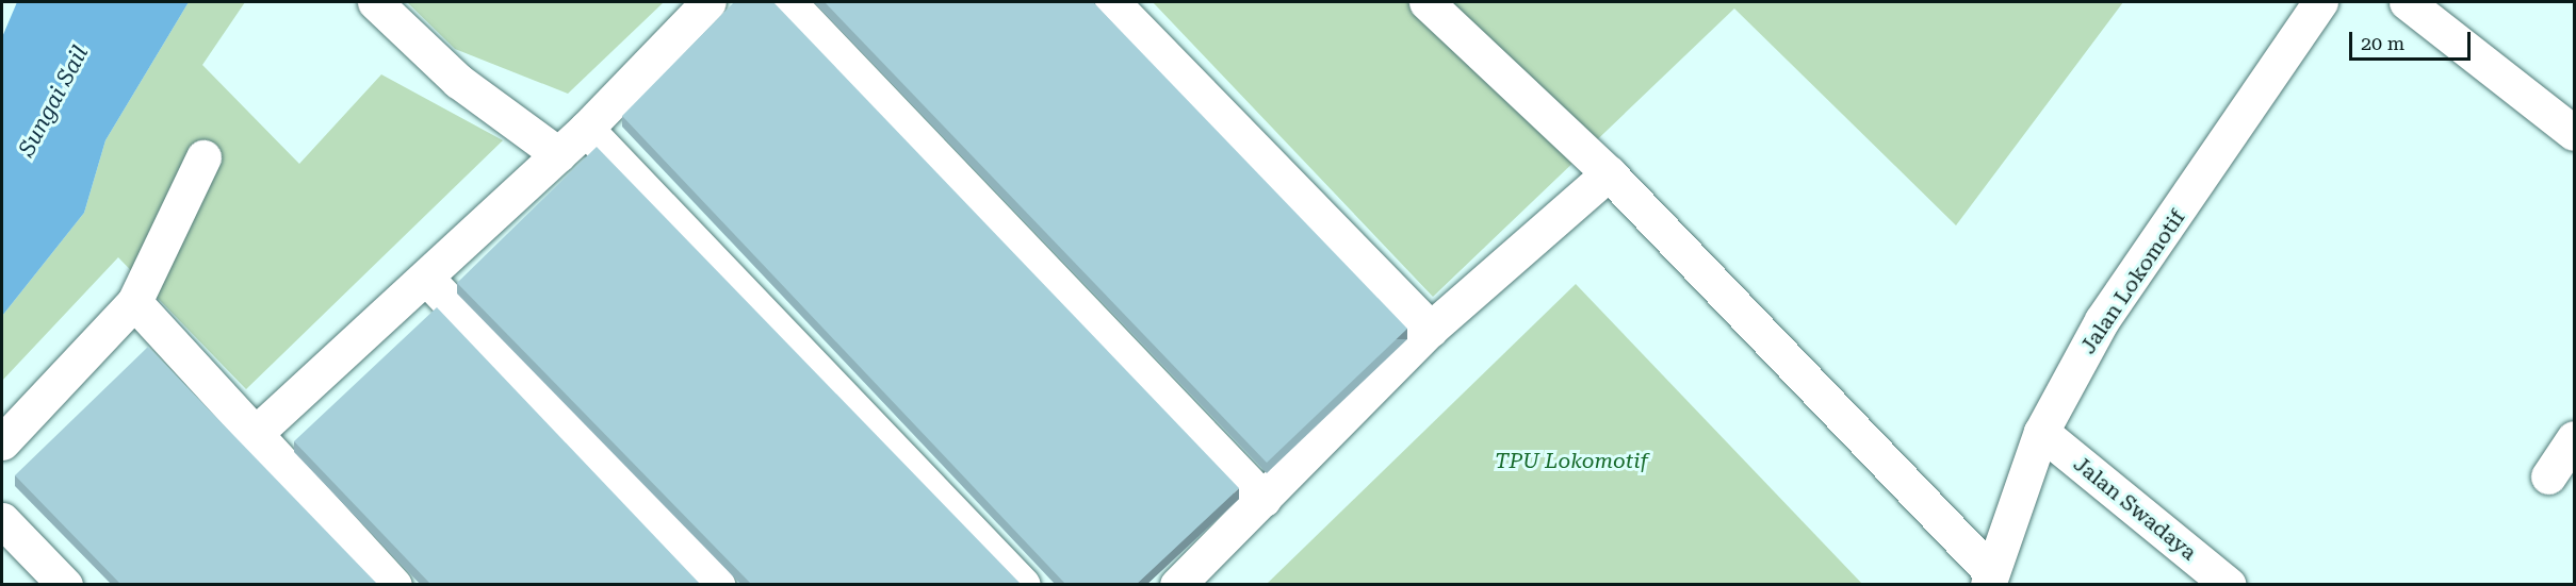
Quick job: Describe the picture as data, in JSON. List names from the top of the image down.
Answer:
{
  "streets": {
    "street": ["Jalan Lokomotif", "Jalan Swadaya"]
  },
  "crossings": [
    ["Jalan Lokomotif", "Jalan Swadaya"]
  ],
  "water": ["Sungai Sail"],
  "parks": ["TPU Lokomotif"],
  "scale_bar": "20 m"
}
